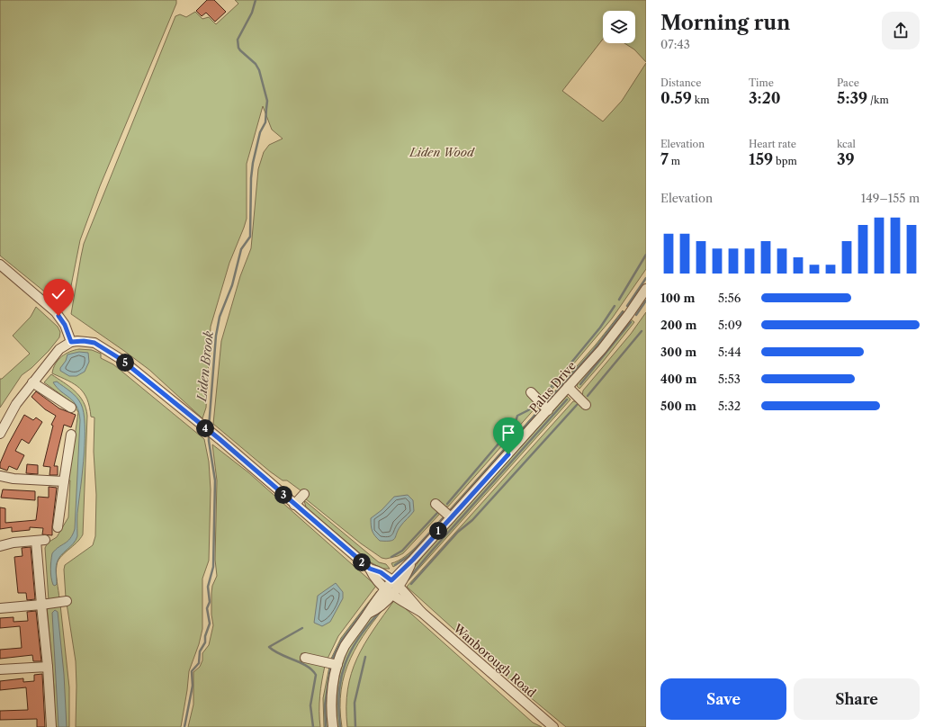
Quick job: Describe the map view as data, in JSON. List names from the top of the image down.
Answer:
{
  "streets": {
    "street": ["Palus Drive", "Wanborough Road"]
  },
  "crossings": [
    ["Palus Drive", "Wanborough Road"]
  ],
  "water": ["Liden Brook"],
  "parks": ["Liden Wood"],
  "page": {
    "heading": ["Morning run", "07:43"],
    "stats": [
      ["Distance", "0.59 km"],
      ["Time", "3:20"],
      ["Pace", "5:39 /km"],
      ["Elevation", "7 m"],
      ["Heart rate", "159 bpm"],
      ["kcal", "39"]
    ],
    "chart": ["Elevation", "149–155 m"],
    "list": [
      {
        "name": "100 m",
        "note": "5:56"
      },
      {
        "name": "200 m",
        "note": "5:09"
      },
      {
        "name": "300 m",
        "note": "5:44"
      },
      {
        "name": "400 m",
        "note": "5:53"
      },
      {
        "name": "500 m",
        "note": "5:32"
      }
    ],
    "pins": [
      "5",
      "4",
      "3",
      "1",
      "2"
    ],
    "buttons": ["Save", "Share"]
  }
}
